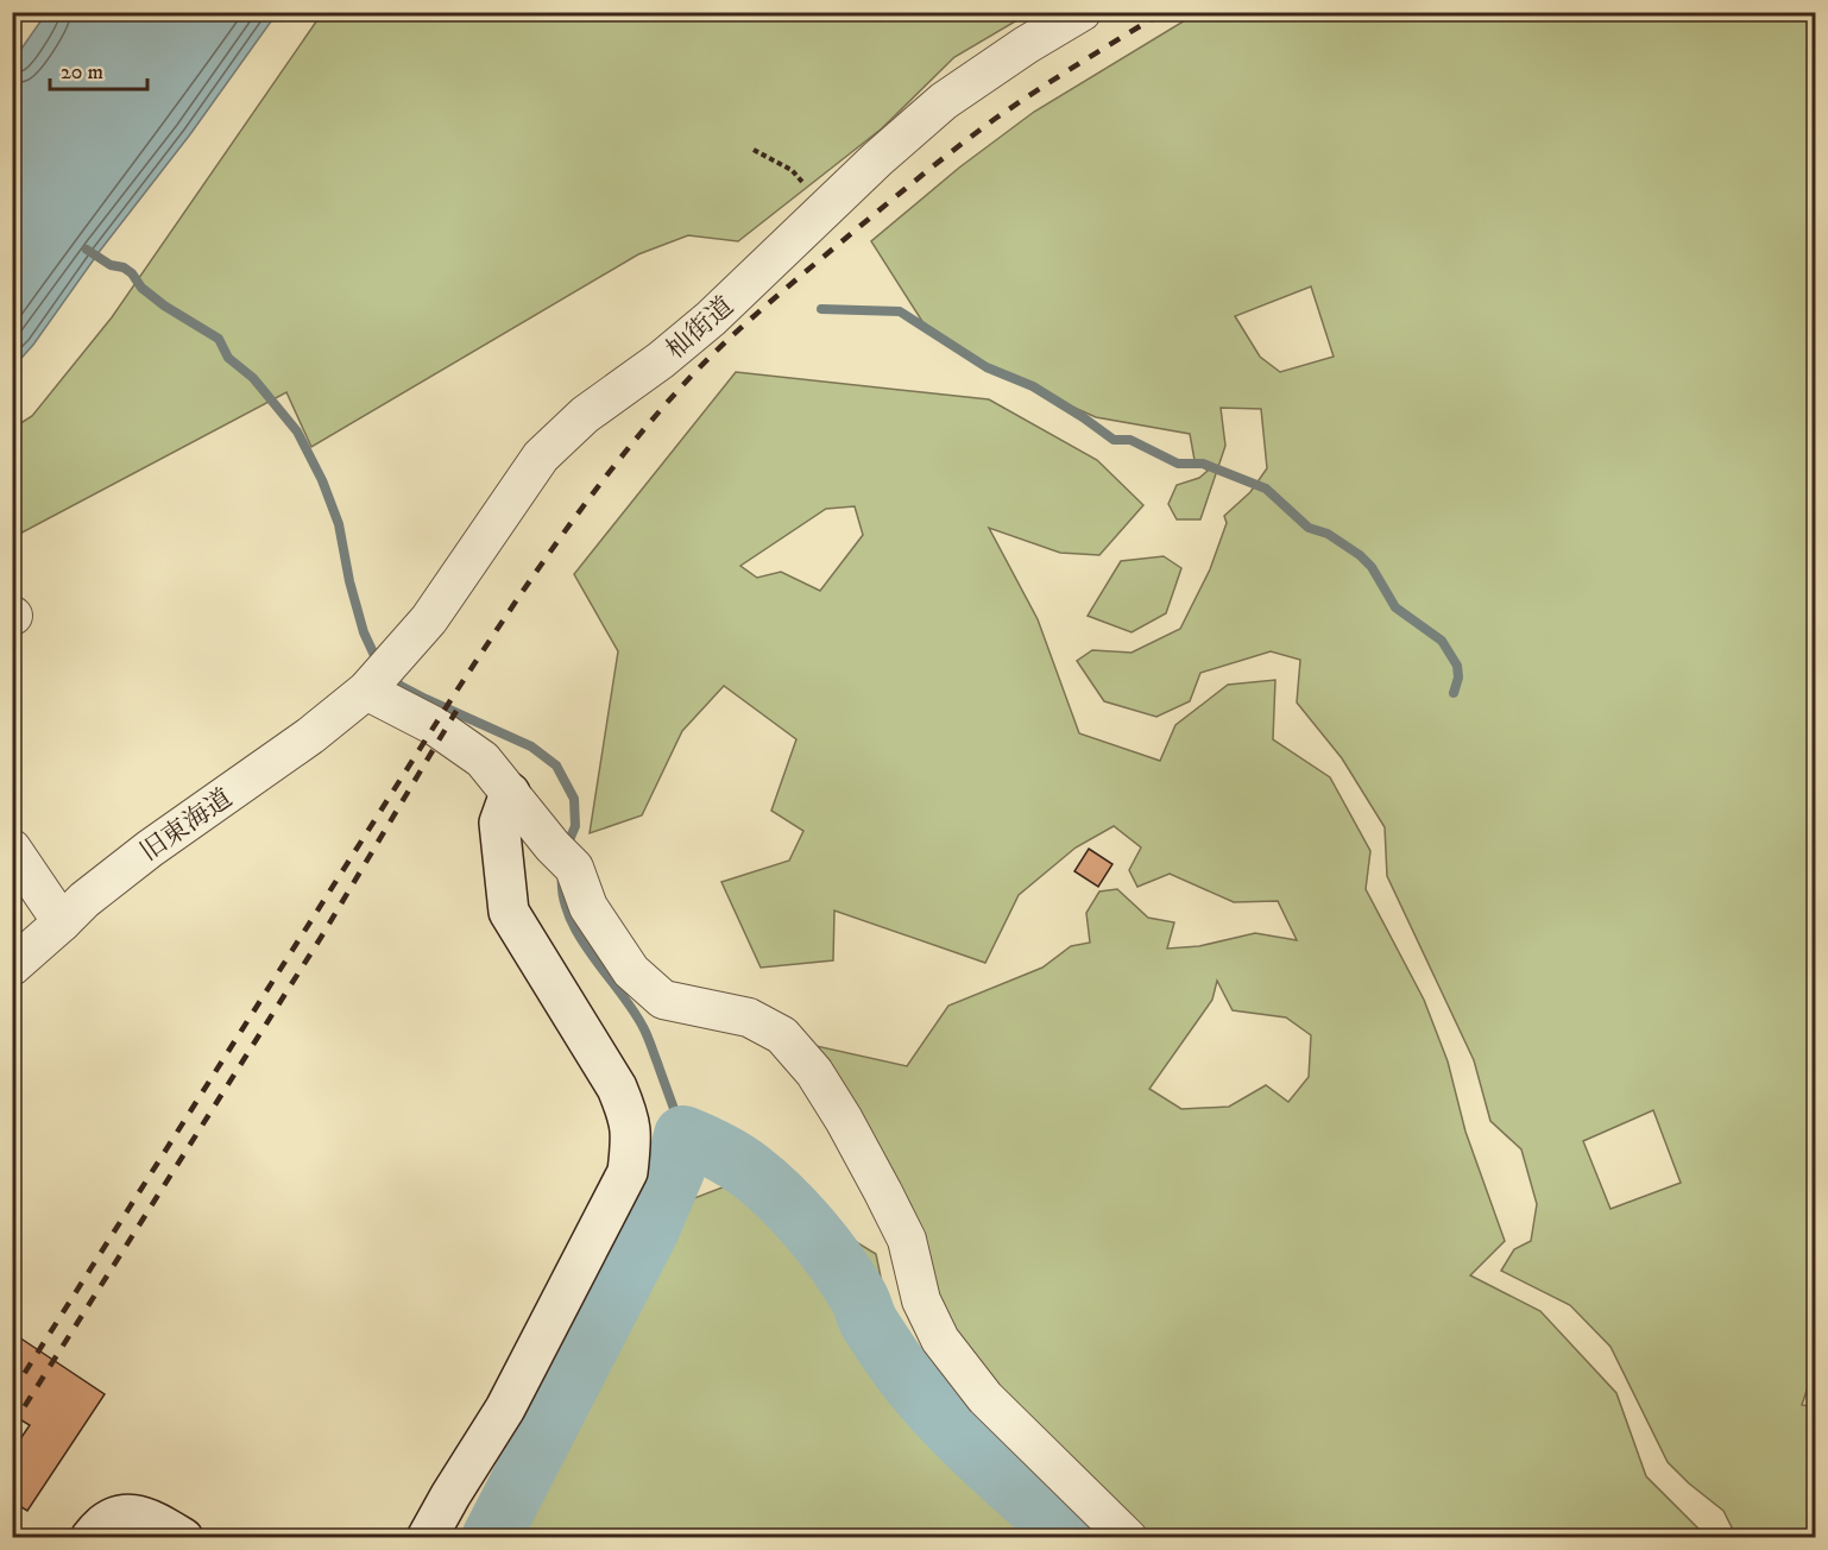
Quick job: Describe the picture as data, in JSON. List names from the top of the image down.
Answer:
{
  "streets": {
    "street": ["杣街道", "旧東海道"]
  },
  "crossings": [
    ["杣街道", "旧東海道"]
  ],
  "scale_bar": "20 m"
}
